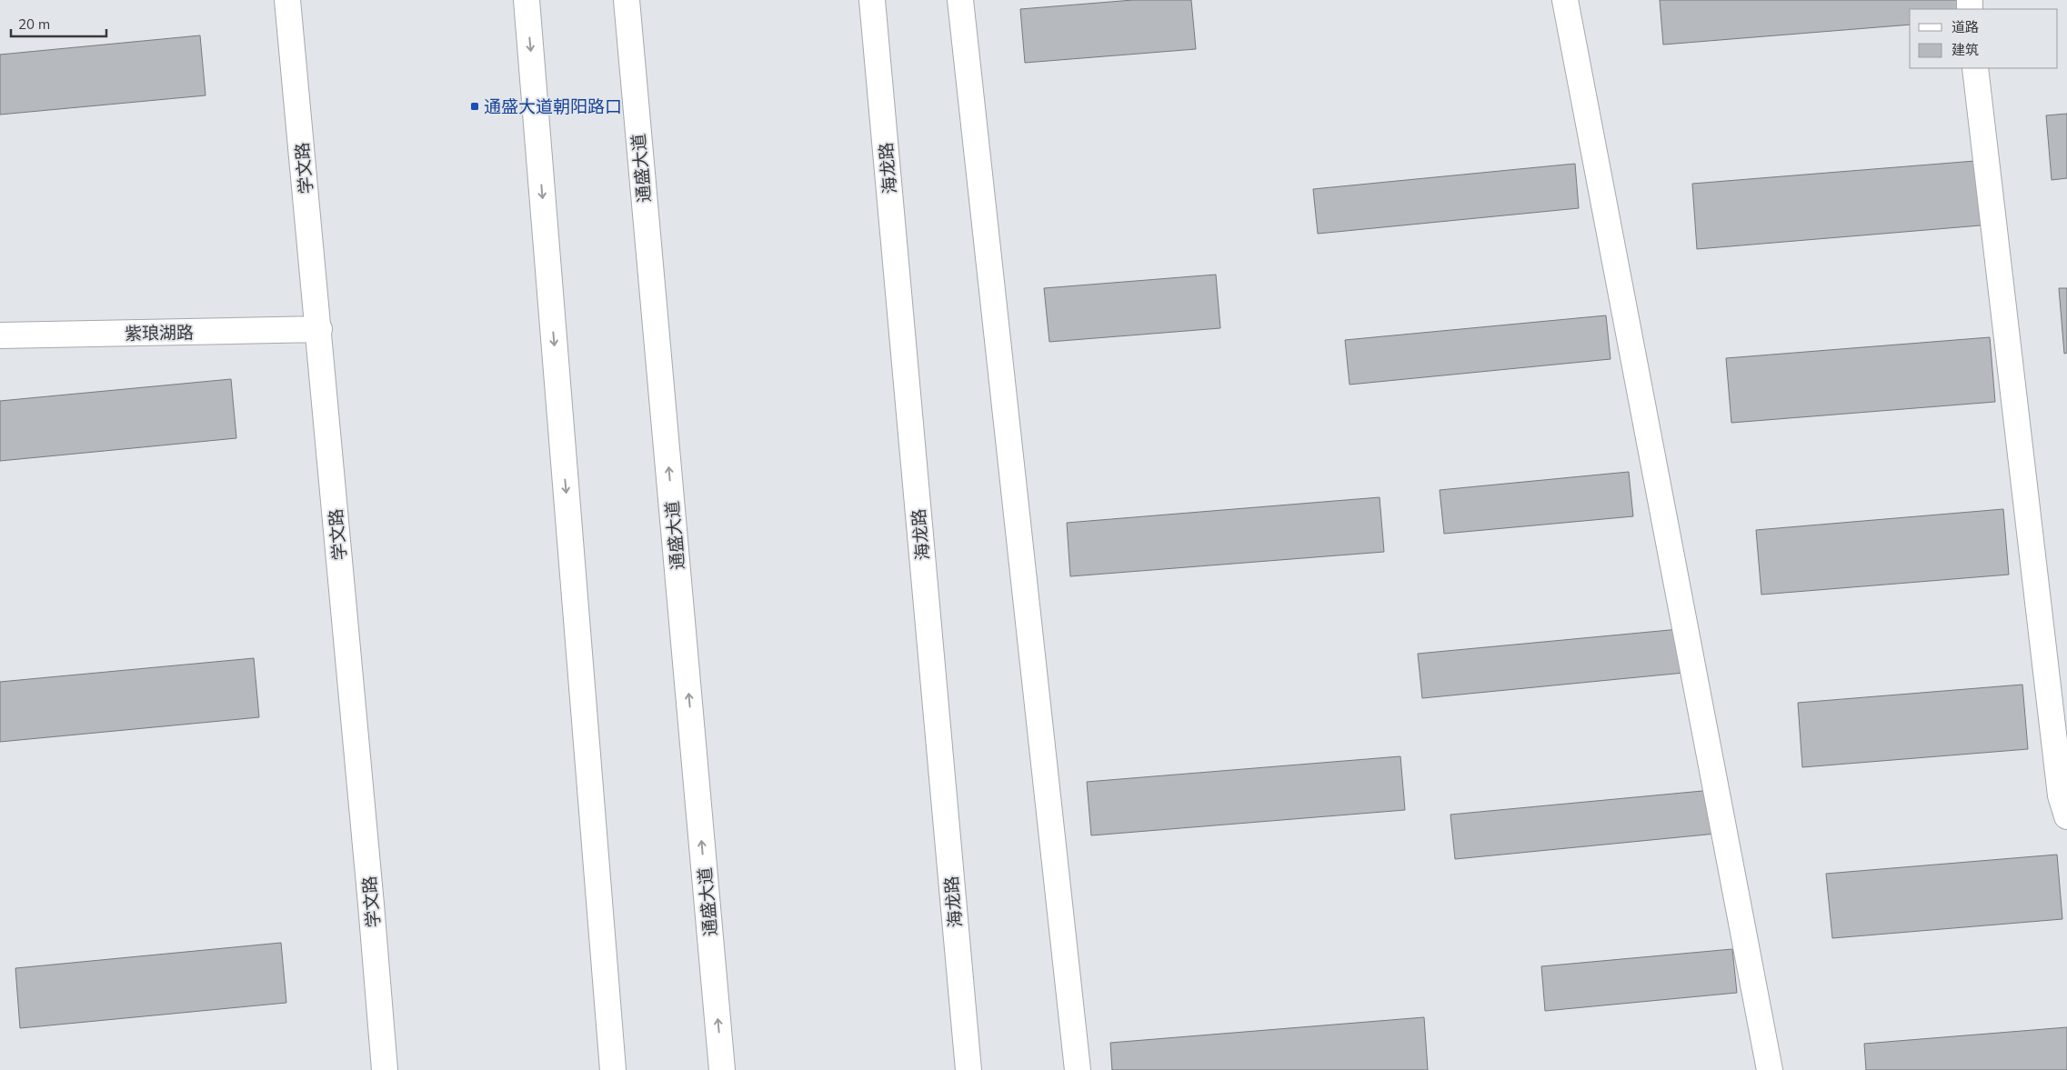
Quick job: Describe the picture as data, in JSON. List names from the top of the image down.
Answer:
{
  "streets": {
    "street": [
      "学文路",
      "通盛大道",
      "海龙路",
      "紫琅湖路"
    ]
  },
  "crossings": [
    ["学文路", "紫琅湖路"]
  ],
  "places": {
    "transit": ["通盛大道朝阳路口"]
  },
  "legend": ["道路", "建筑"],
  "scale_bar": "20 m"
}
